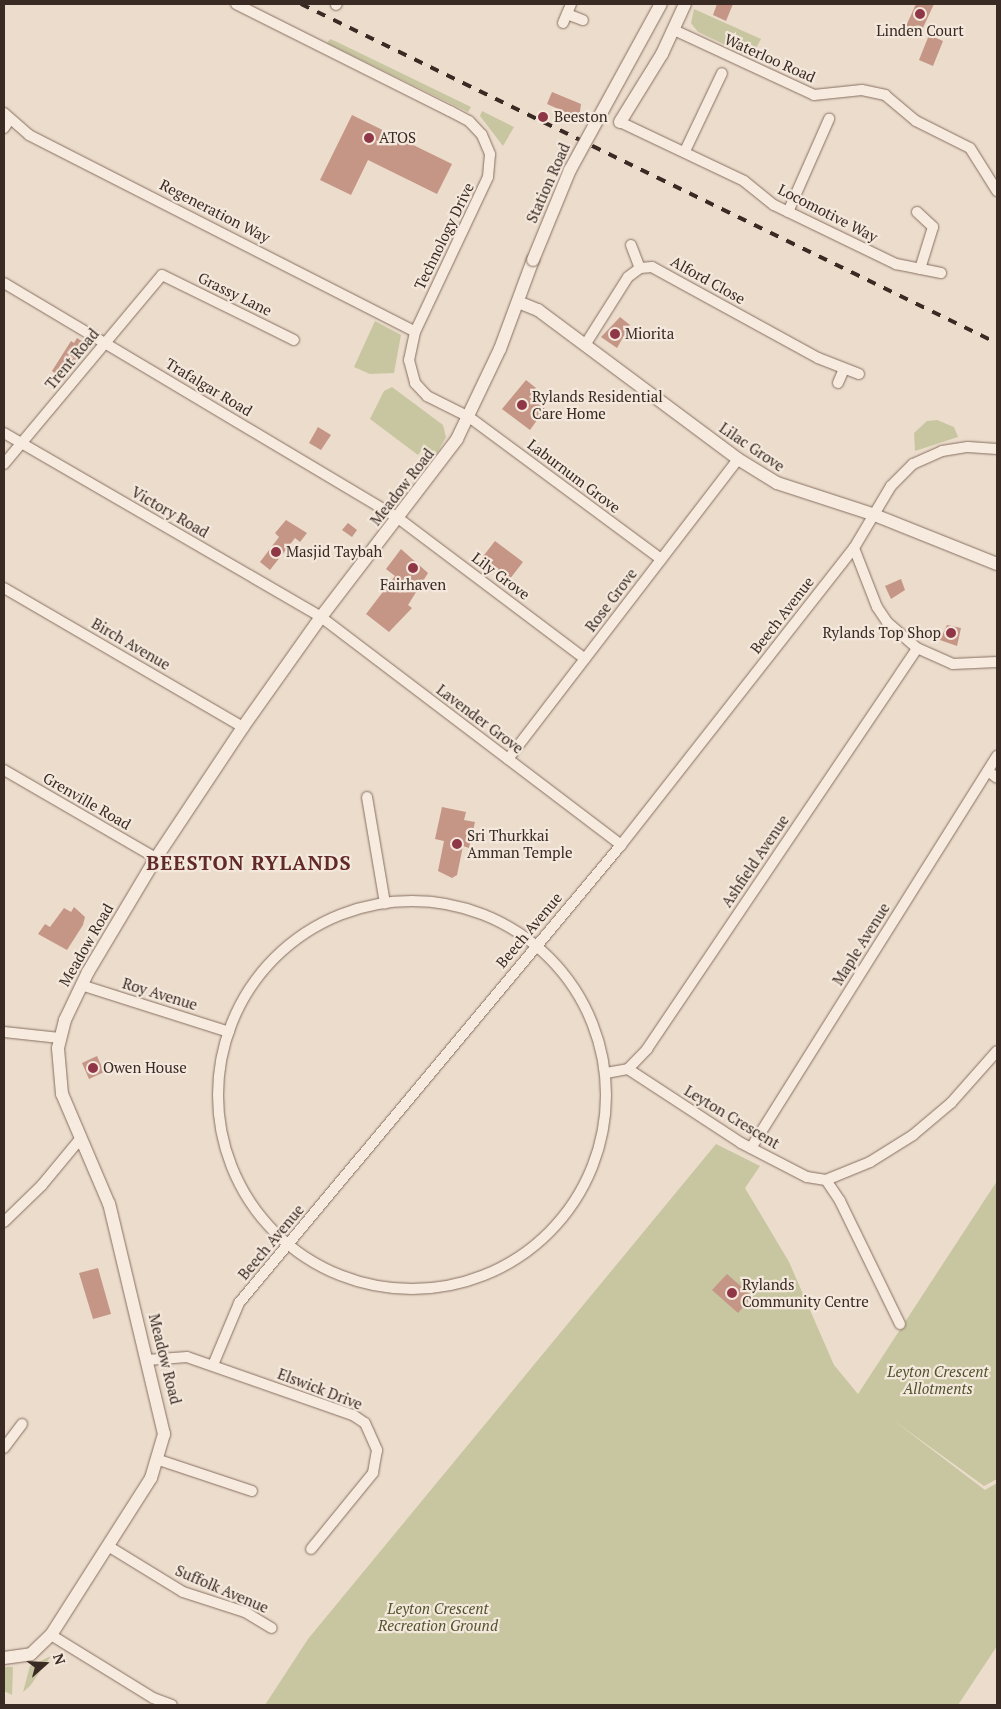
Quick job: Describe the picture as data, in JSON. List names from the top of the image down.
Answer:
{
  "streets": {
    "street": [
      "Waterloo Road",
      "Station Road",
      "Regeneration Way",
      "Locomotive Way",
      "Technology Drive",
      "Alford Close",
      "Grassy Lane",
      "Trent Road",
      "Trafalgar Road",
      "Lilac Grove",
      "Laburnum Grove",
      "Meadow Road",
      "Victory Road",
      "Lily Grove",
      "Rose Grove",
      "Beech Avenue",
      "Birch Avenue",
      "Lavender Grove",
      "Grenville Road",
      "Ashfield Avenue",
      "Maple Avenue",
      "Roy Avenue",
      "Leyton Crescent",
      "Elswick Drive",
      "Suffolk Avenue"
    ]
  },
  "crossings": [
    ["Station Road", "Lilac Grove"],
    ["Station Road", "Meadow Road"],
    ["Regeneration Way", "Technology Drive"],
    ["Technology Drive", "Laburnum Grove"],
    ["Technology Drive", "Meadow Road"],
    ["Grassy Lane", "Trent Road"],
    ["Trent Road", "Trafalgar Road"],
    ["Trent Road", "Victory Road"],
    ["Trafalgar Road", "Meadow Road"],
    ["Trafalgar Road", "Lily Grove"],
    ["Lilac Grove", "Meadow Road"],
    ["Lilac Grove", "Rose Grove"],
    ["Lilac Grove", "Beech Avenue"],
    ["Laburnum Grove", "Meadow Road"],
    ["Laburnum Grove", "Rose Grove"],
    ["Meadow Road", "Victory Road"],
    ["Meadow Road", "Lily Grove"],
    ["Meadow Road", "Birch Avenue"],
    ["Meadow Road", "Lavender Grove"],
    ["Meadow Road", "Grenville Road"],
    ["Meadow Road", "Roy Avenue"],
    ["Meadow Road", "Elswick Drive"],
    ["Meadow Road", "Suffolk Avenue"],
    ["Victory Road", "Lavender Grove"],
    ["Lily Grove", "Rose Grove"],
    ["Rose Grove", "Lavender Grove"],
    ["Beech Avenue", "Lavender Grove"],
    ["Beech Avenue", "Elswick Drive"],
    ["Ashfield Avenue", "Leyton Crescent"],
    ["Maple Avenue", "Leyton Crescent"]
  ],
  "districts": ["BEESTON RYLANDS"],
  "parks": ["Leyton Crescent Allotments", "Leyton Crescent Recreation Ground"],
  "places": [
    "Linden Court",
    "Beeston",
    "ATOS",
    "Miorita",
    "Rylands Residential Care Home",
    "Masjid Taybah",
    "Fairhaven",
    "Rylands Top Shop",
    "Sri Thurkkai Amman Temple",
    "Owen House",
    "Rylands Community Centre"
  ],
  "north": "right"
}
